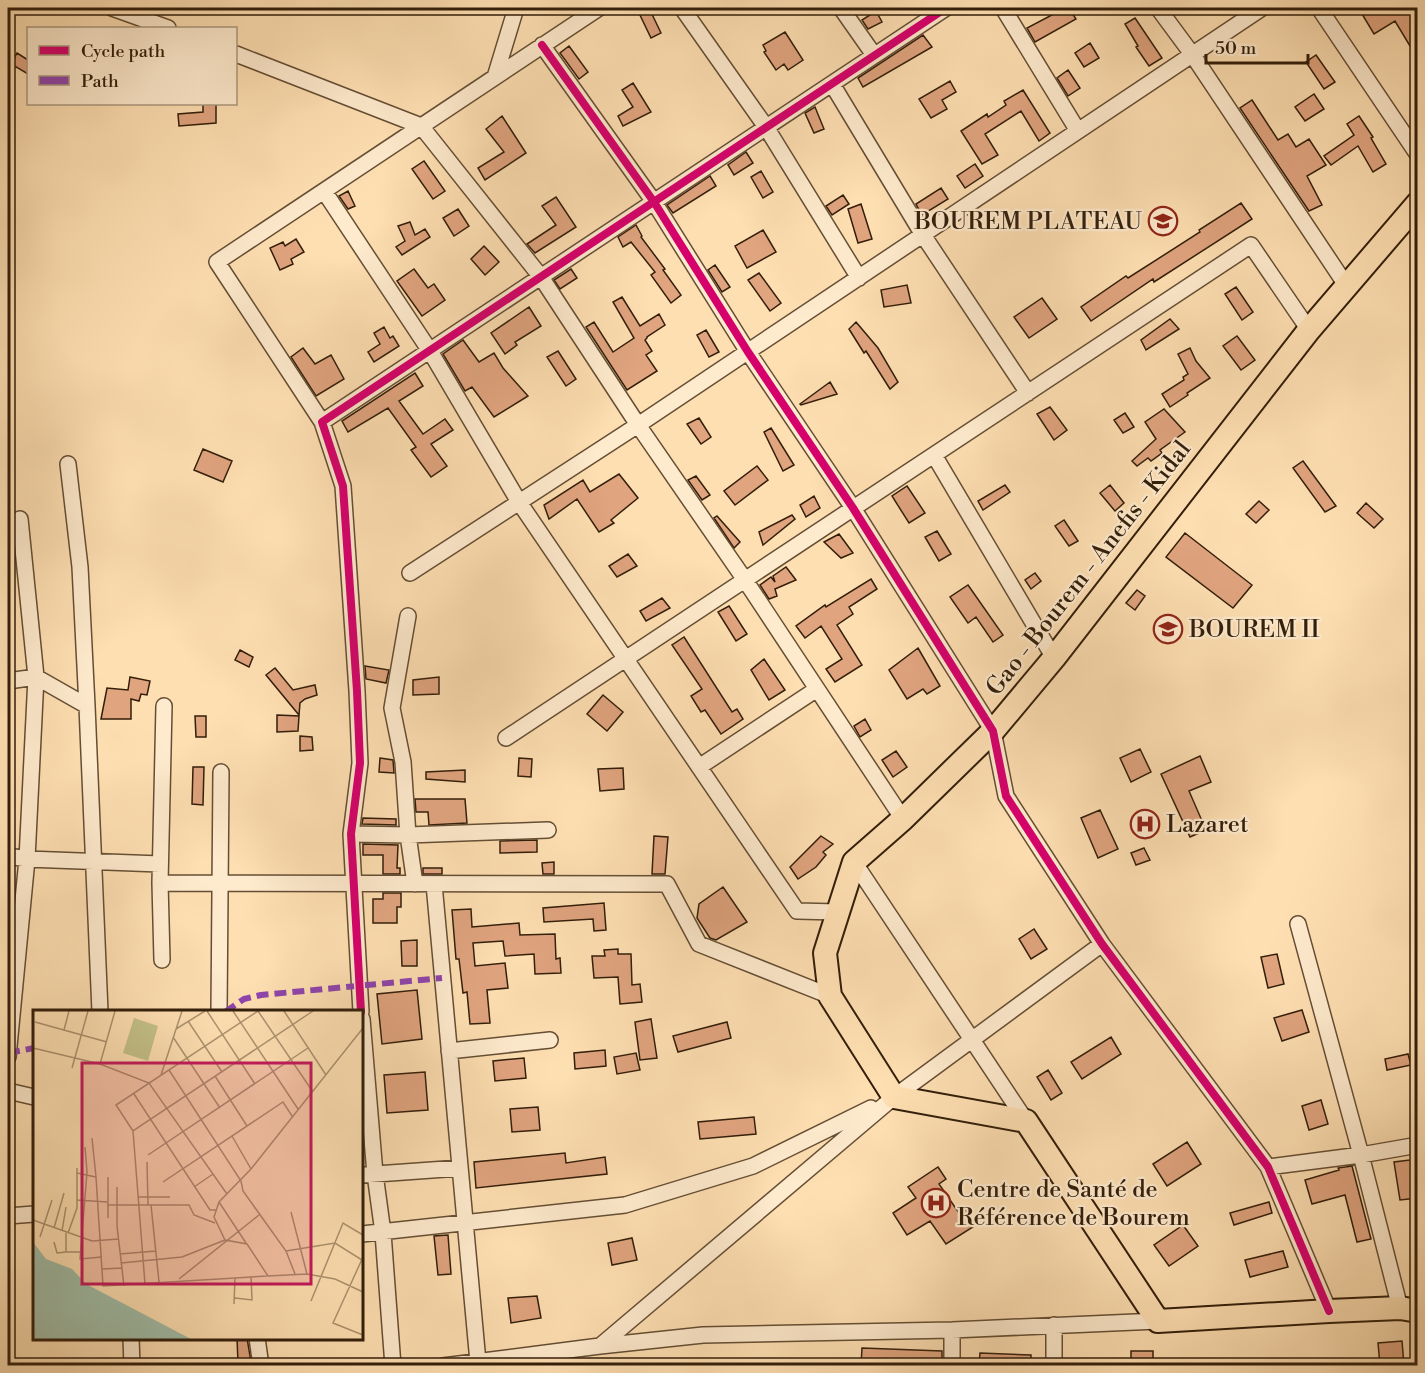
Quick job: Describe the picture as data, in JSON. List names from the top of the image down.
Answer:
{
  "streets": {
    "main road": ["Gao - Bourem - Anefis - Kidal"]
  },
  "places": {
    "school or university": ["BOUREM PLATEAU", "BOUREM II"],
    "hospital": ["Lazaret", "Centre de Santé de Référence de Bourem"]
  },
  "legend": ["Cycle path", "Path"],
  "scale_bar": "50 m"
}
